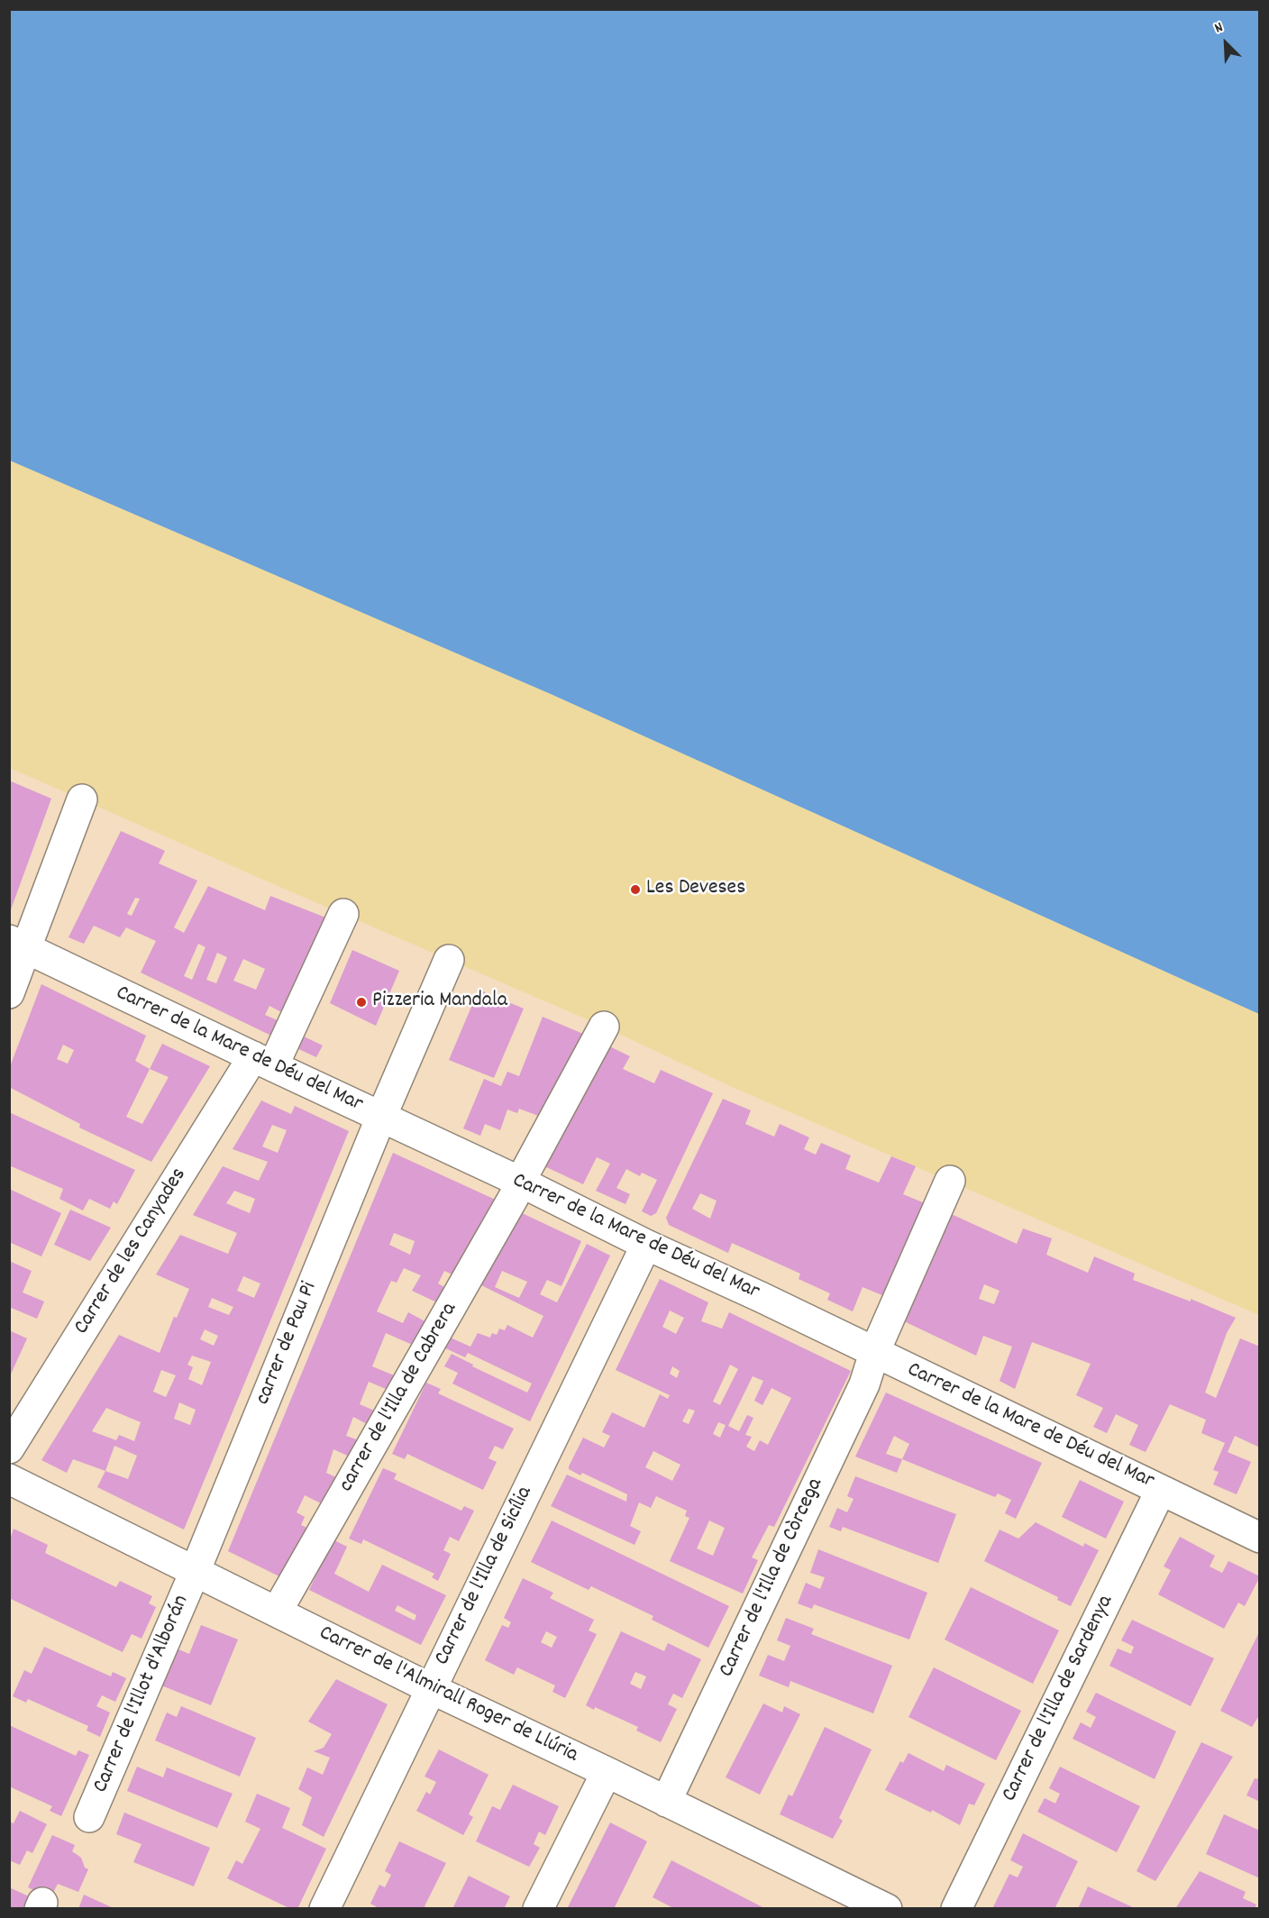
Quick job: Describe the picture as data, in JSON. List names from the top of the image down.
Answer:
{
  "streets": {
    "street": [
      "Carrer de la Mare de Déu del Mar",
      "Carrer de les Canyades",
      "carrer de Pau Pi",
      "carrer de l'Illa de Cabrera",
      "Carrer de l'Illa de Sicília",
      "Carrer de l'Illa de Còrcega",
      "Carrer de l'Illot d'Alborán",
      "Carrer de l'Almirall Roger de Llúria",
      "Carrer de l'Illa de Sardenya"
    ]
  },
  "crossings": [
    ["Carrer de la Mare de Déu del Mar", "Carrer de les Canyades"],
    ["Carrer de la Mare de Déu del Mar", "carrer de Pau Pi"],
    ["Carrer de la Mare de Déu del Mar", "carrer de l'Illa de Cabrera"],
    ["Carrer de la Mare de Déu del Mar", "Carrer de l'Illa de Sicília"],
    ["Carrer de la Mare de Déu del Mar", "Carrer de l'Illa de Còrcega"],
    ["Carrer de la Mare de Déu del Mar", "Carrer de l'Illa de Sardenya"],
    ["carrer de Pau Pi", "Carrer de l'Illot d'Alborán"],
    ["carrer de Pau Pi", "Carrer de l'Almirall Roger de Llúria"],
    ["carrer de l'Illa de Cabrera", "Carrer de l'Almirall Roger de Llúria"],
    ["Carrer de l'Illa de Sicília", "Carrer de l'Almirall Roger de Llúria"],
    ["Carrer de l'Illa de Còrcega", "Carrer de l'Almirall Roger de Llúria"],
    ["Carrer de l'Illot d'Alborán", "Carrer de l'Almirall Roger de Llúria"]
  ],
  "places": ["Les Deveses", "Pizzeria Mandala"],
  "north": "top left"
}
